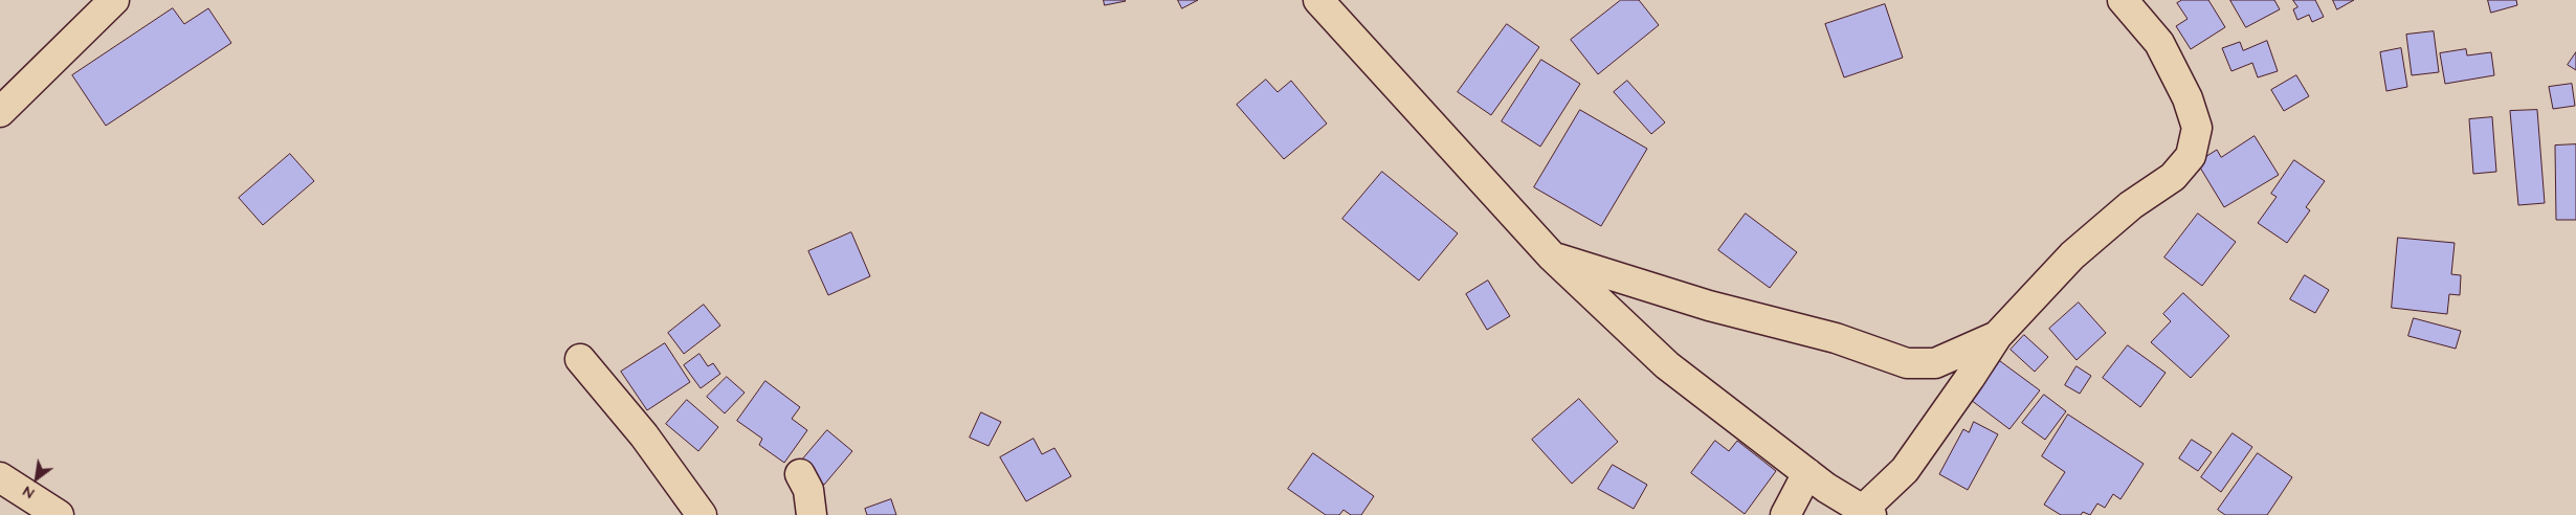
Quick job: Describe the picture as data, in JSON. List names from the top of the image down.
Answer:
{
  "north": "bottom left"
}
